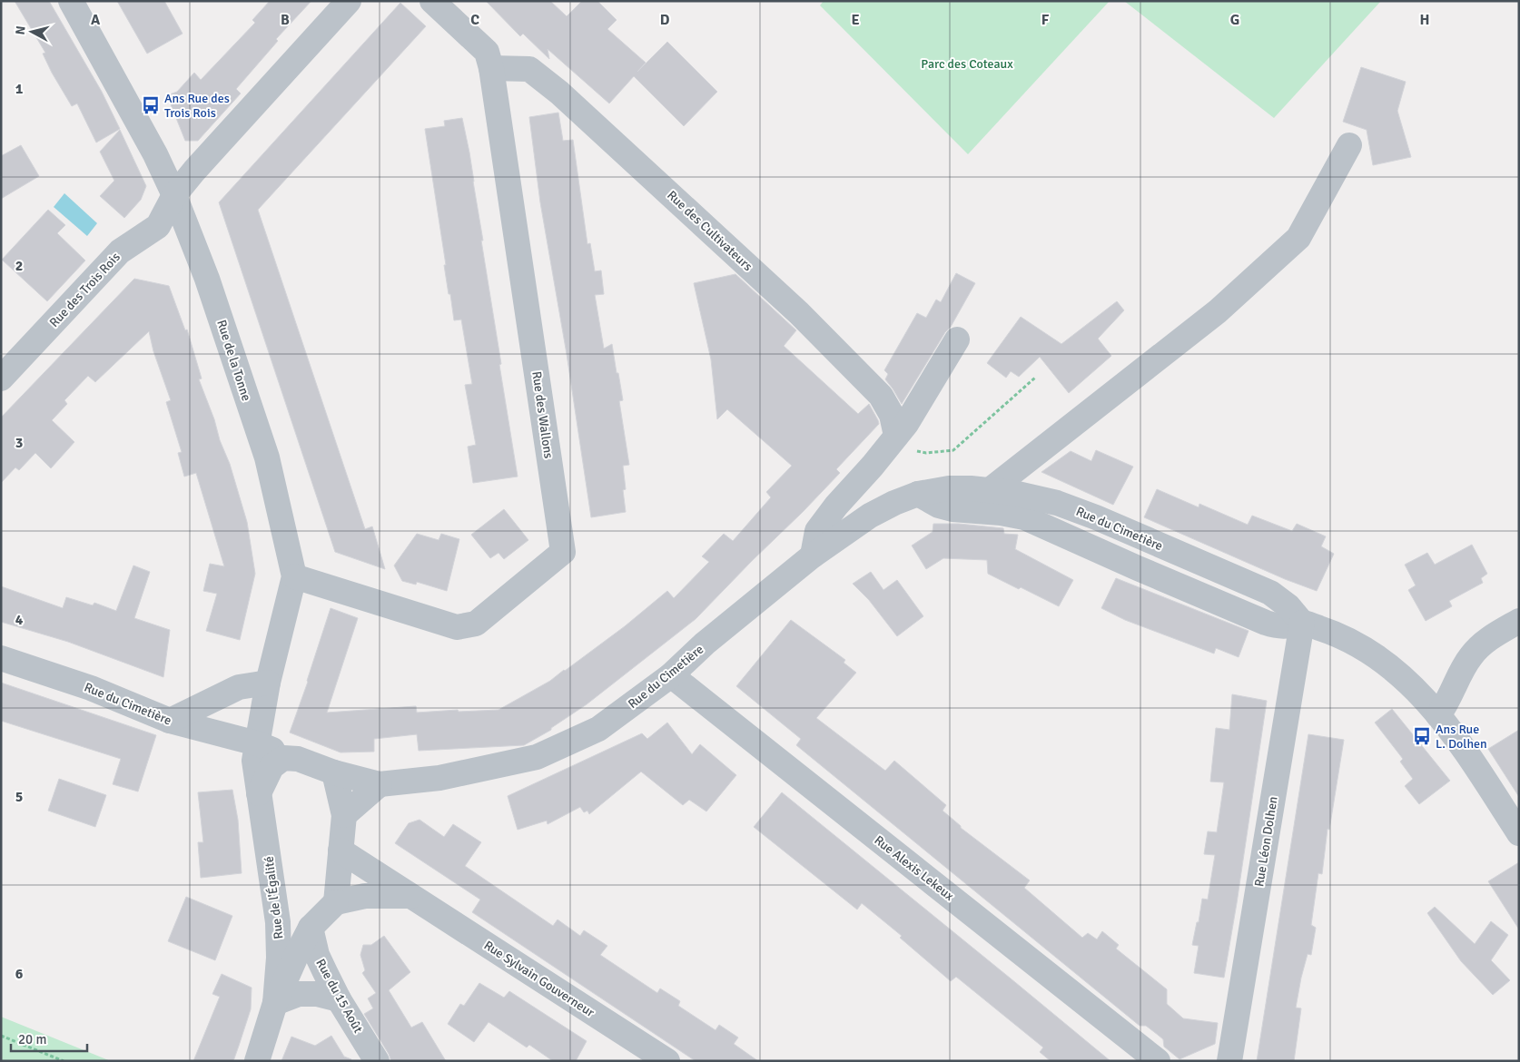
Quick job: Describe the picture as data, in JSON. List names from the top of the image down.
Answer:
{
  "streets": {
    "street": [
      "Rue des Cultivateurs",
      "Rue des Trois Rois",
      "Rue de la Tonne",
      "Rue des Wallons",
      "Rue du Cimetière",
      "Rue Léon Dolhen",
      "Rue Alexis Lekeux",
      "Rue de l'Égalité",
      "Rue Sylvain Gouverneur",
      "Rue du 15 Août"
    ]
  },
  "crossings": [
    ["Rue des Cultivateurs", "Rue des Wallons"],
    ["Rue des Trois Rois", "Rue de la Tonne"],
    ["Rue de la Tonne", "Rue des Wallons"],
    ["Rue de la Tonne", "Rue du Cimetière"],
    ["Rue de la Tonne", "Rue de l'Égalité"],
    ["Rue du Cimetière", "Rue Léon Dolhen"],
    ["Rue du Cimetière", "Rue Alexis Lekeux"],
    ["Rue du Cimetière", "Rue de l'Égalité"],
    ["Rue de l'Égalité", "Rue du 15 Août"]
  ],
  "parks": ["Parc des Coteaux"],
  "places": {
    "bus stop": ["Ans Rue des Trois Rois", "Ans Rue L. Dolhen"]
  },
  "scale_bar": "20 m",
  "north": "left",
  "grid": {
    "columns": [
      "A",
      "B",
      "C",
      "D",
      "E",
      "F",
      "G",
      "H"
    ],
    "rows": [
      "1",
      "2",
      "3",
      "4",
      "5",
      "6"
    ]
  }
}
